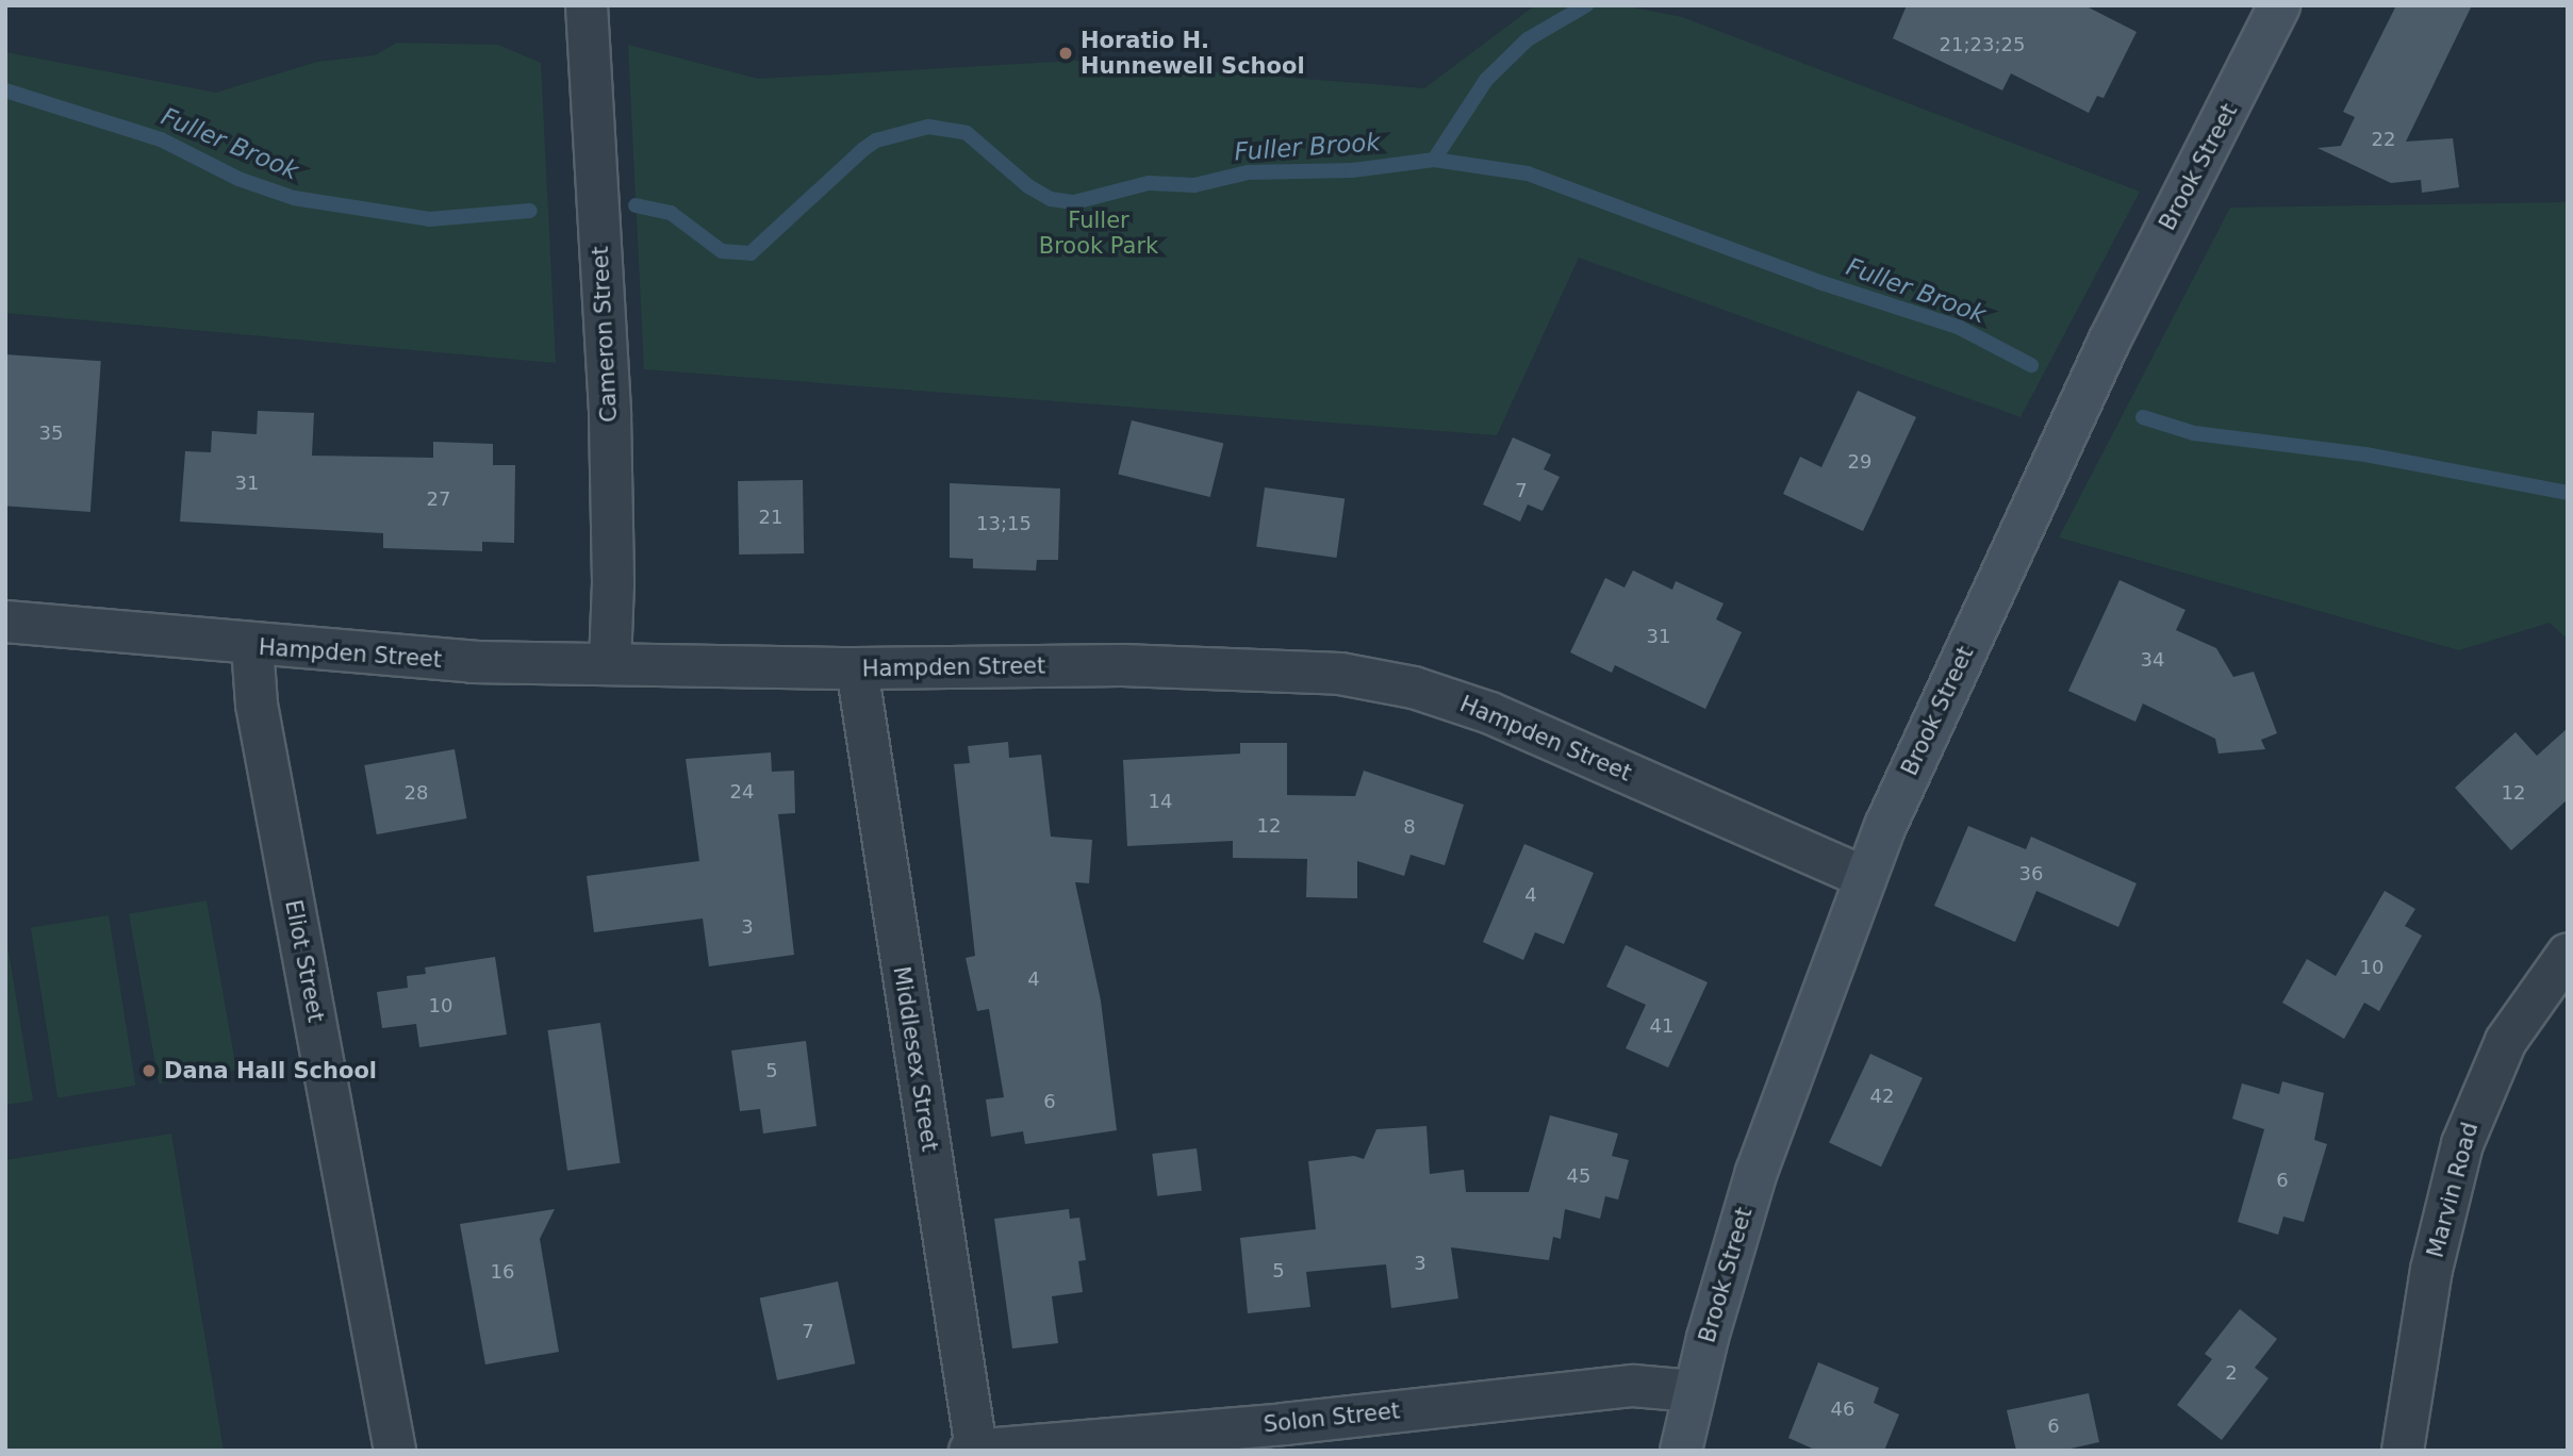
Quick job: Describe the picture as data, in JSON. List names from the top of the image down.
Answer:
{
  "streets": {
    "street": [
      "Brook Street",
      "Cameron Street",
      "Hampden Street",
      "Eliot Street",
      "Middlesex Street",
      "Marvin Road",
      "Solon Street"
    ]
  },
  "crossings": [
    ["Brook Street", "Hampden Street"],
    ["Brook Street", "Solon Street"],
    ["Cameron Street", "Hampden Street"],
    ["Hampden Street", "Eliot Street"],
    ["Hampden Street", "Middlesex Street"],
    ["Middlesex Street", "Solon Street"]
  ],
  "water": ["Fuller Brook"],
  "parks": ["Fuller Brook Park"],
  "places": ["Horatio H. Hunnewell School", "Dana Hall School"],
  "house_numbers": [
    "21;23;25",
    "22",
    "35",
    "29",
    "31",
    "7",
    "27",
    "21",
    "13;15",
    "31",
    "34",
    "24",
    "28",
    "12",
    "14",
    "12",
    "8",
    "36",
    "4",
    "3",
    "10",
    "4",
    "10",
    "41",
    "5",
    "42",
    "6",
    "45",
    "6",
    "3",
    "5",
    "16",
    "7",
    "2",
    "46",
    "6"
  ]
}
